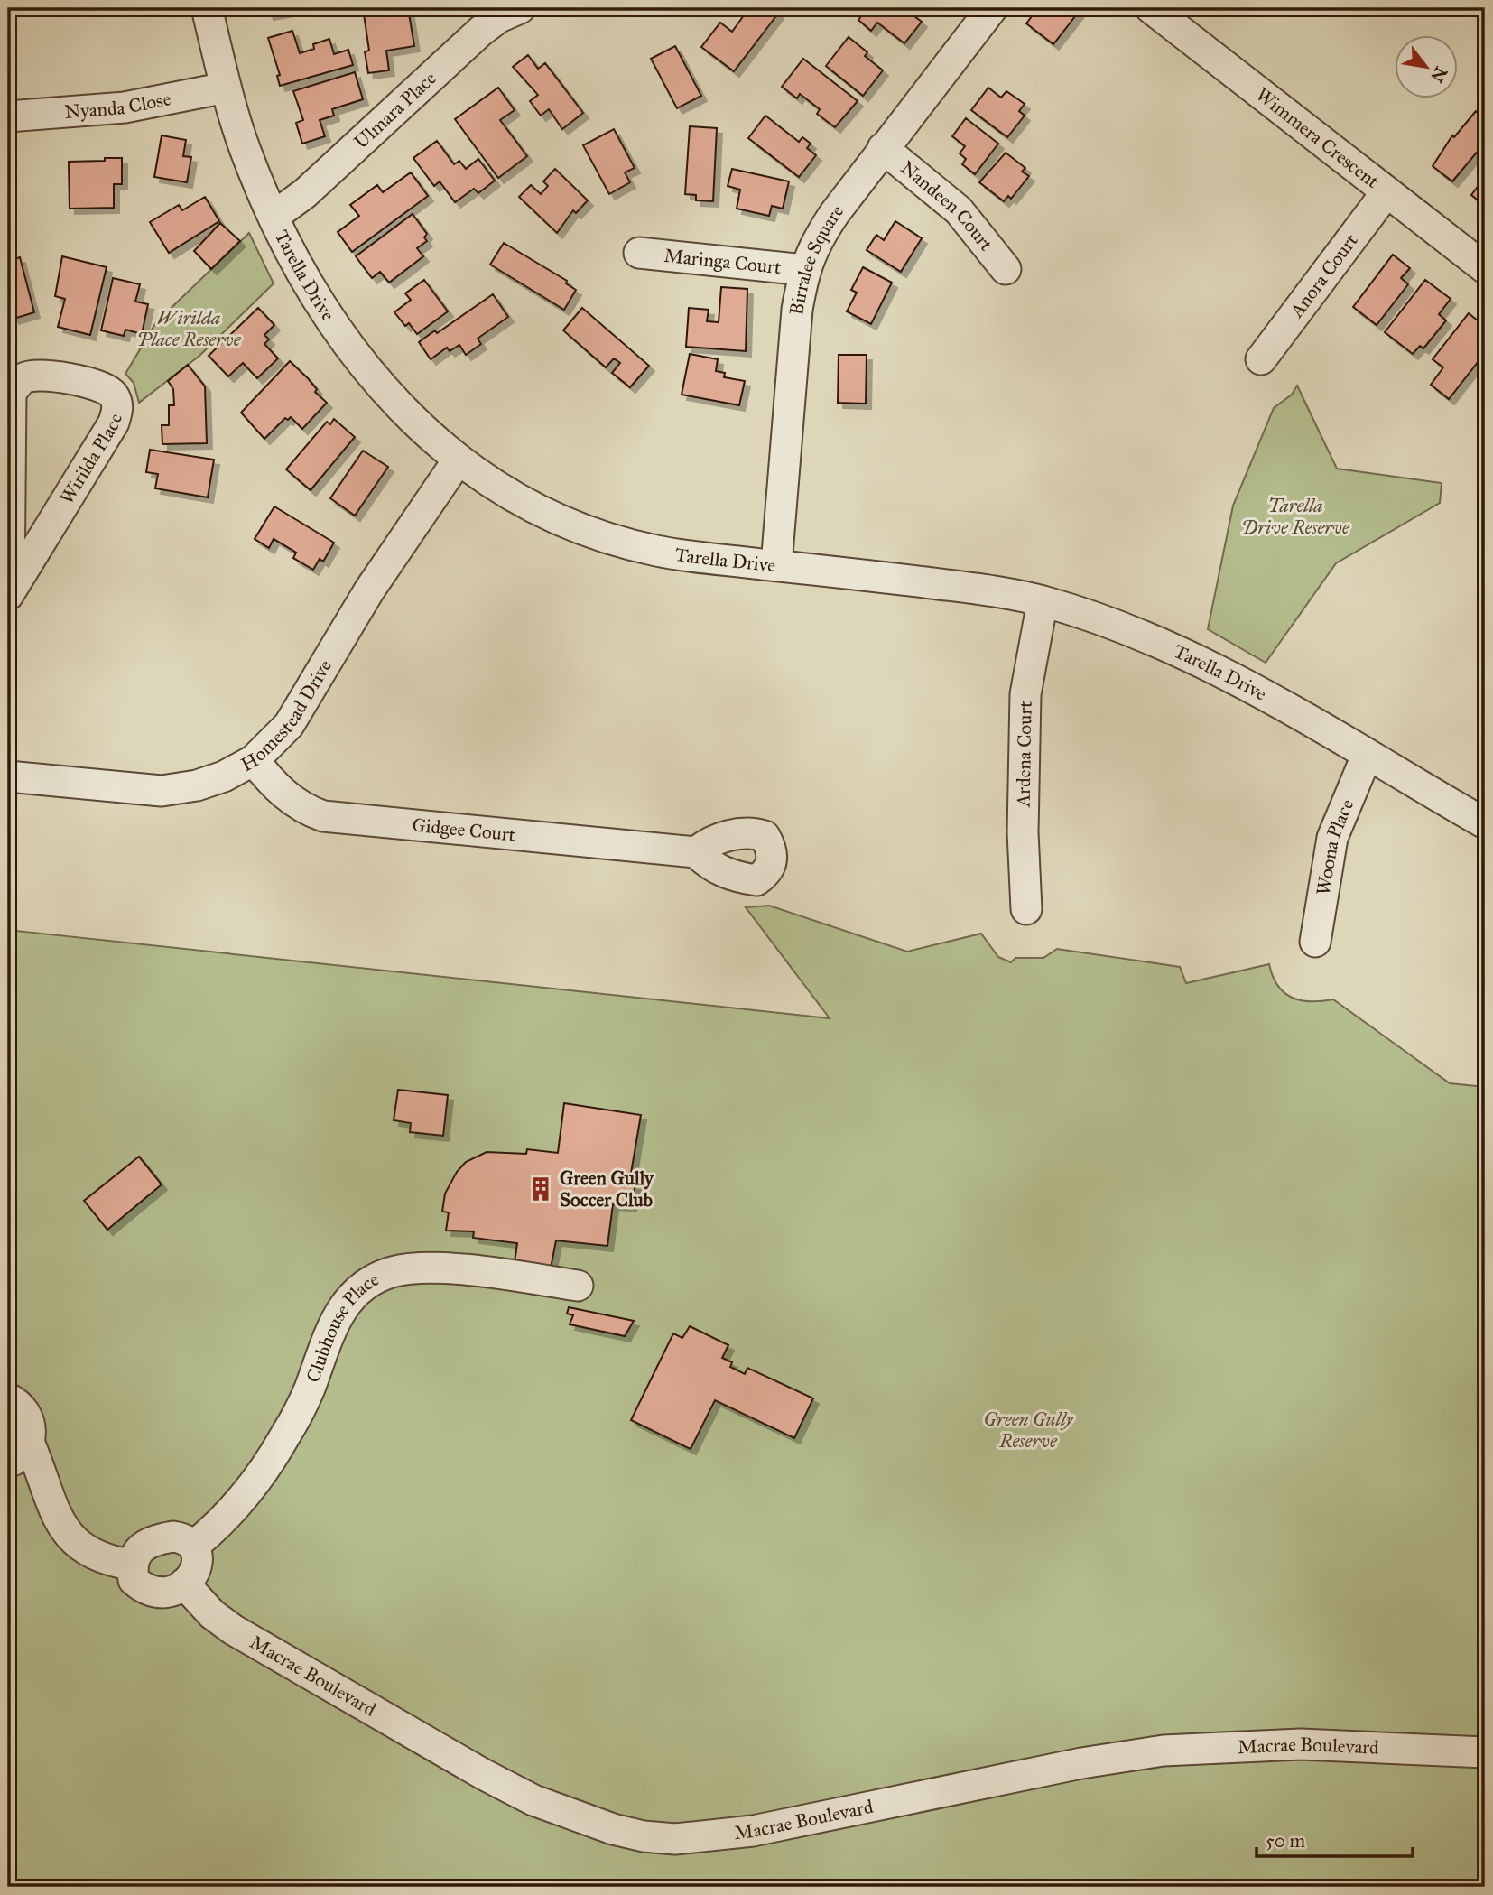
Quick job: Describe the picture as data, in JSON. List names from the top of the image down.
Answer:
{
  "streets": {
    "street": [
      "Nyanda Close",
      "Ulmara Place",
      "Wimmera Crescent",
      "Nandeen Court",
      "Maringa Court",
      "Birralee Square",
      "Tarella Drive",
      "Anora Court",
      "Wirilda Place",
      "Homestead Drive",
      "Ardena Court",
      "Gidgee Court",
      "Woona Place",
      "Clubhouse Place",
      "Macrae Boulevard"
    ]
  },
  "crossings": [
    ["Nyanda Close", "Tarella Drive"],
    ["Ulmara Place", "Tarella Drive"],
    ["Wimmera Crescent", "Anora Court"],
    ["Nandeen Court", "Birralee Square"],
    ["Maringa Court", "Birralee Square"],
    ["Birralee Square", "Tarella Drive"],
    ["Tarella Drive", "Homestead Drive"],
    ["Tarella Drive", "Ardena Court"],
    ["Tarella Drive", "Woona Place"],
    ["Homestead Drive", "Gidgee Court"],
    ["Clubhouse Place", "Macrae Boulevard"]
  ],
  "parks": ["Wirilda Place Reserve", "Tarella Drive Reserve", "Green Gully Reserve"],
  "places": {
    "building": ["Green Gully Soccer Club"]
  },
  "scale_bar": "50 m",
  "north": "bottom right"
}
